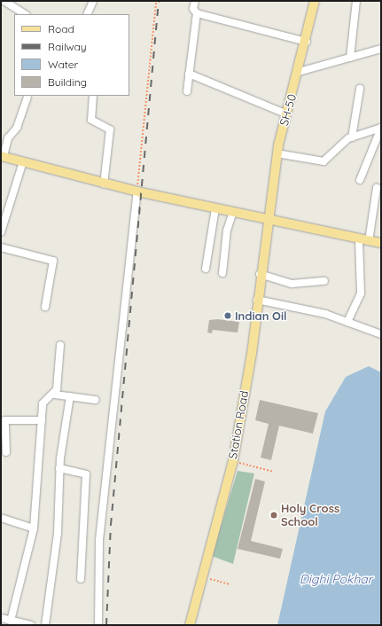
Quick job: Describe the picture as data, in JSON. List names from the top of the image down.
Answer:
{
  "streets": {
    "main road": ["SH-50", "Station Road"]
  },
  "crossings": [
    ["SH-50", "Station Road"]
  ],
  "water": ["Dighi Pokhar"],
  "places": ["Indian Oil", "Holy Cross School"],
  "legend": [
    "Road",
    "Railway",
    "Water",
    "Building"
  ]
}
